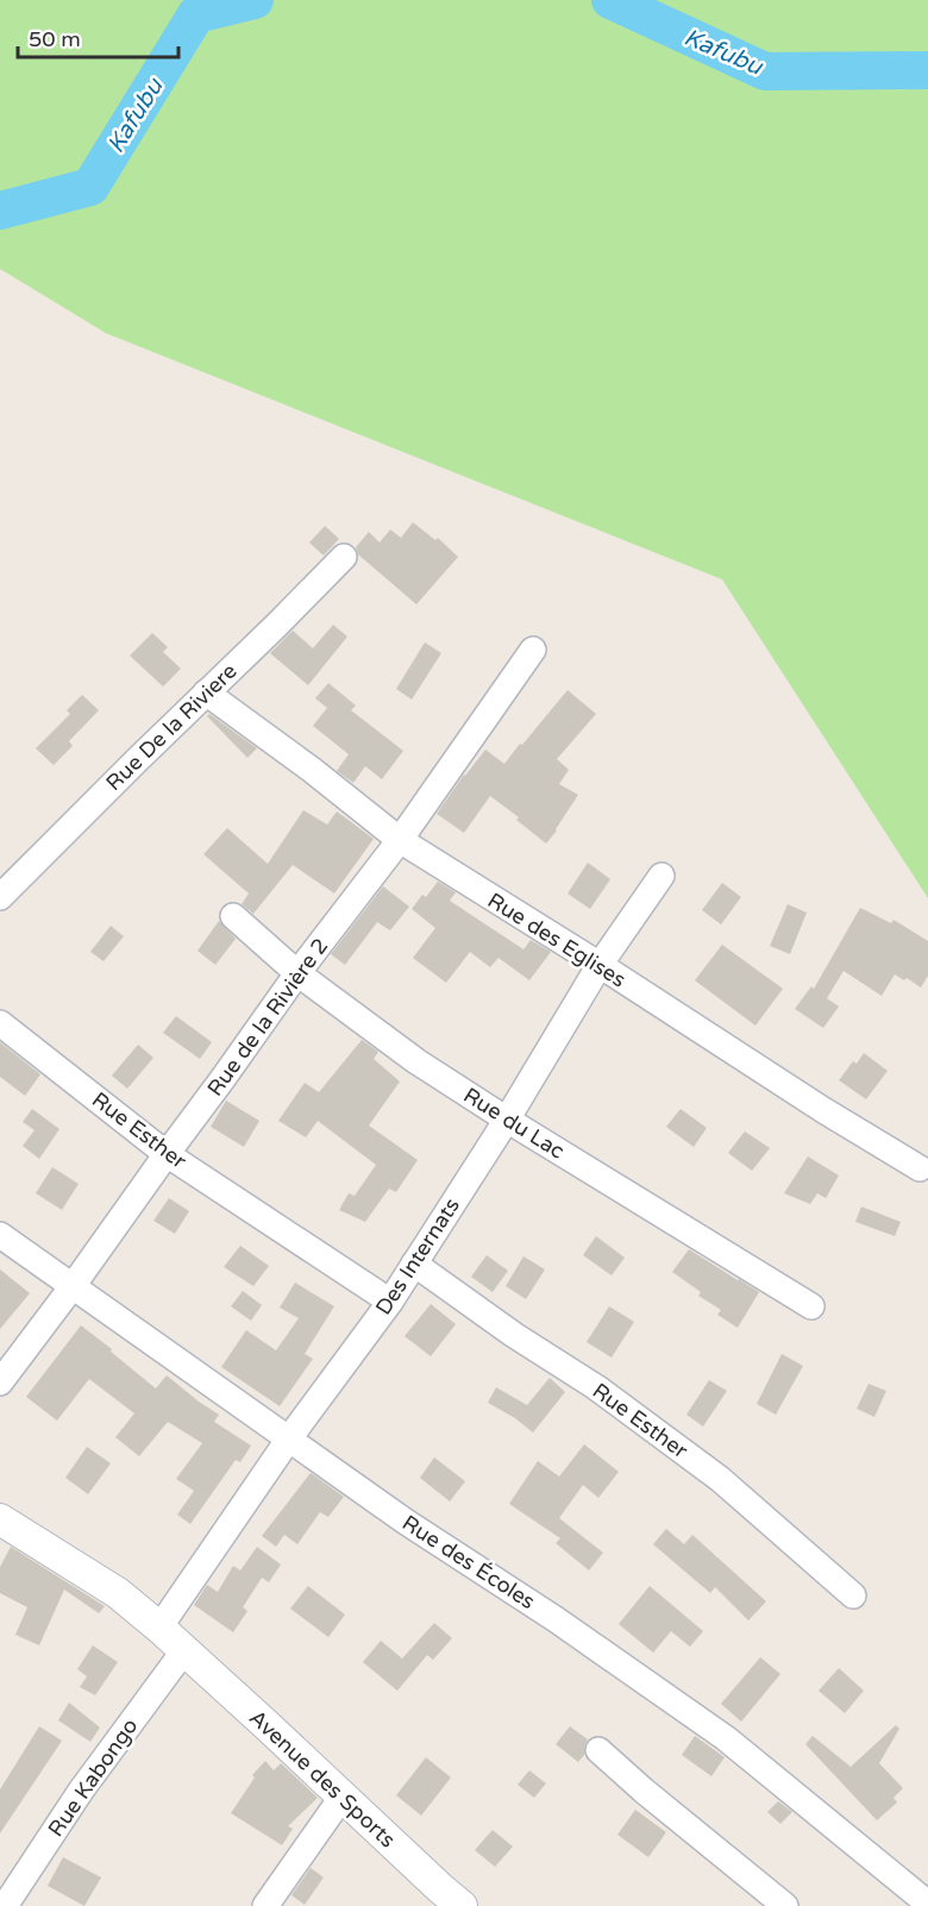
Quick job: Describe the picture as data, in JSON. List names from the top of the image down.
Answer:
{
  "streets": {
    "street": [
      "Rue De la Riviere",
      "Rue des Eglises",
      "Rue de la Rivière 2",
      "Rue du Lac",
      "Rue Esther",
      "Des Internats",
      "Rue des Écoles",
      "Rue Kabongo",
      "Avenue des Sports"
    ]
  },
  "crossings": [
    ["Rue De la Riviere", "Rue des Eglises"],
    ["Rue des Eglises", "Rue de la Rivière 2"],
    ["Rue des Eglises", "Des Internats"],
    ["Rue de la Rivière 2", "Rue du Lac"],
    ["Rue de la Rivière 2", "Rue Esther"],
    ["Rue de la Rivière 2", "Rue des Écoles"],
    ["Rue du Lac", "Des Internats"],
    ["Rue Esther", "Des Internats"],
    ["Des Internats", "Rue des Écoles"],
    ["Rue Kabongo", "Avenue des Sports"]
  ],
  "water": ["Kafubu"],
  "scale_bar": "50 m"
}
